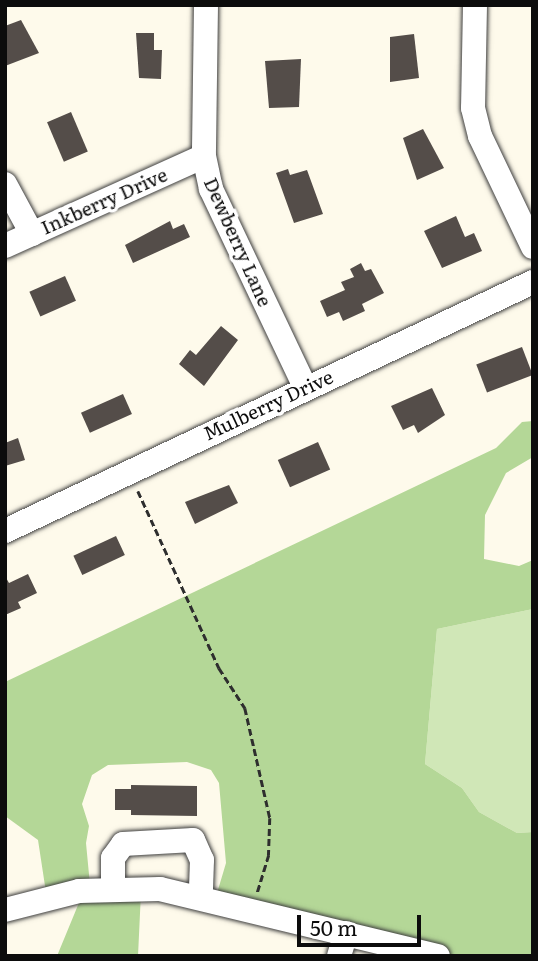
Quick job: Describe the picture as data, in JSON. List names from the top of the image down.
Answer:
{
  "streets": {
    "street": ["Inkberry Drive", "Dewberry Lane", "Mulberry Drive"]
  },
  "crossings": [
    ["Inkberry Drive", "Dewberry Lane"],
    ["Dewberry Lane", "Mulberry Drive"]
  ],
  "scale_bar": "50 m"
}
